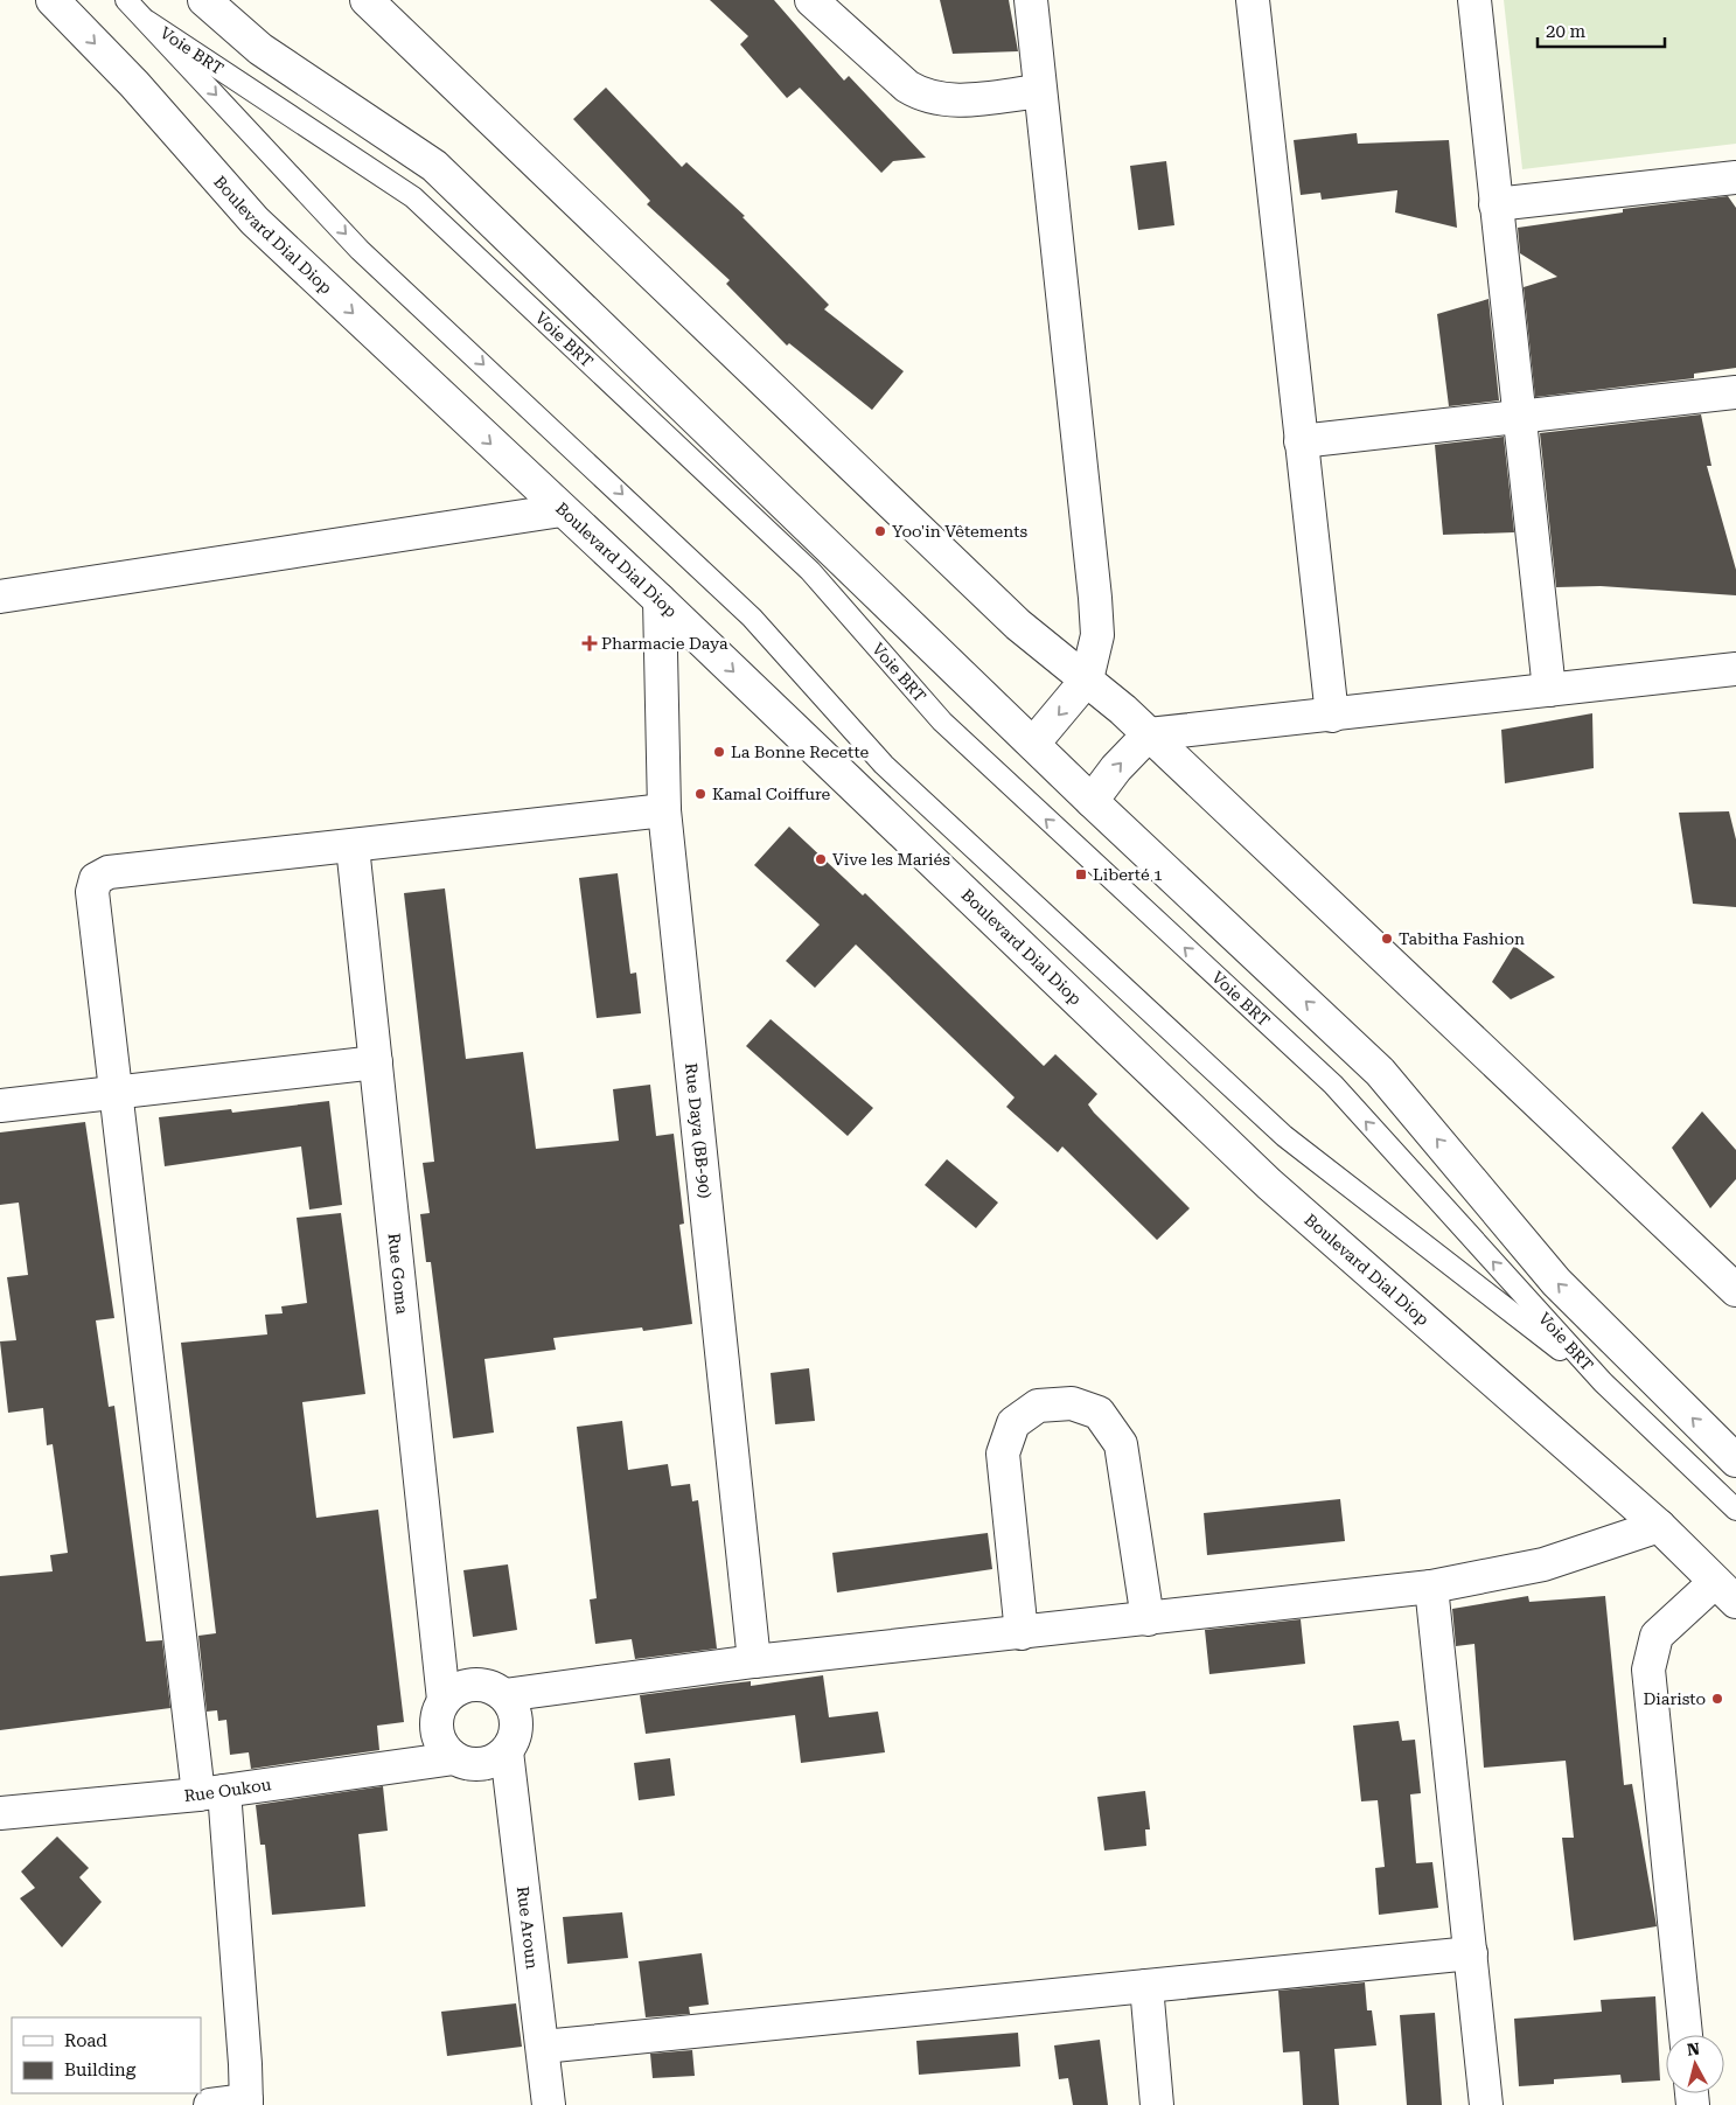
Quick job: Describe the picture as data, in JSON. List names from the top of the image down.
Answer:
{
  "streets": {
    "street": [
      "Boulevard Dial Diop",
      "Rue Daya (BB-90)",
      "Rue Goma",
      "Rue Oukou",
      "Rue Aroun"
    ],
    "lane": ["Voie BRT"]
  },
  "crossings": [
    ["Boulevard Dial Diop", "Rue Daya (BB-90)"],
    ["Rue Goma", "Rue Oukou"],
    ["Rue Goma", "Rue Aroun"],
    ["Rue Oukou", "Rue Aroun"]
  ],
  "places": {
    "other": [
      "Yoo'in Vêtements",
      "La Bonne Recette",
      "Kamal Coiffure",
      "Vive les Mariés",
      "Tabitha Fashion",
      "Diaristo"
    ],
    "health": ["Pharmacie Daya"],
    "transit": ["Liberté 1"]
  },
  "legend": ["Road", "Building"],
  "scale_bar": "20 m",
  "north": "top"
}
